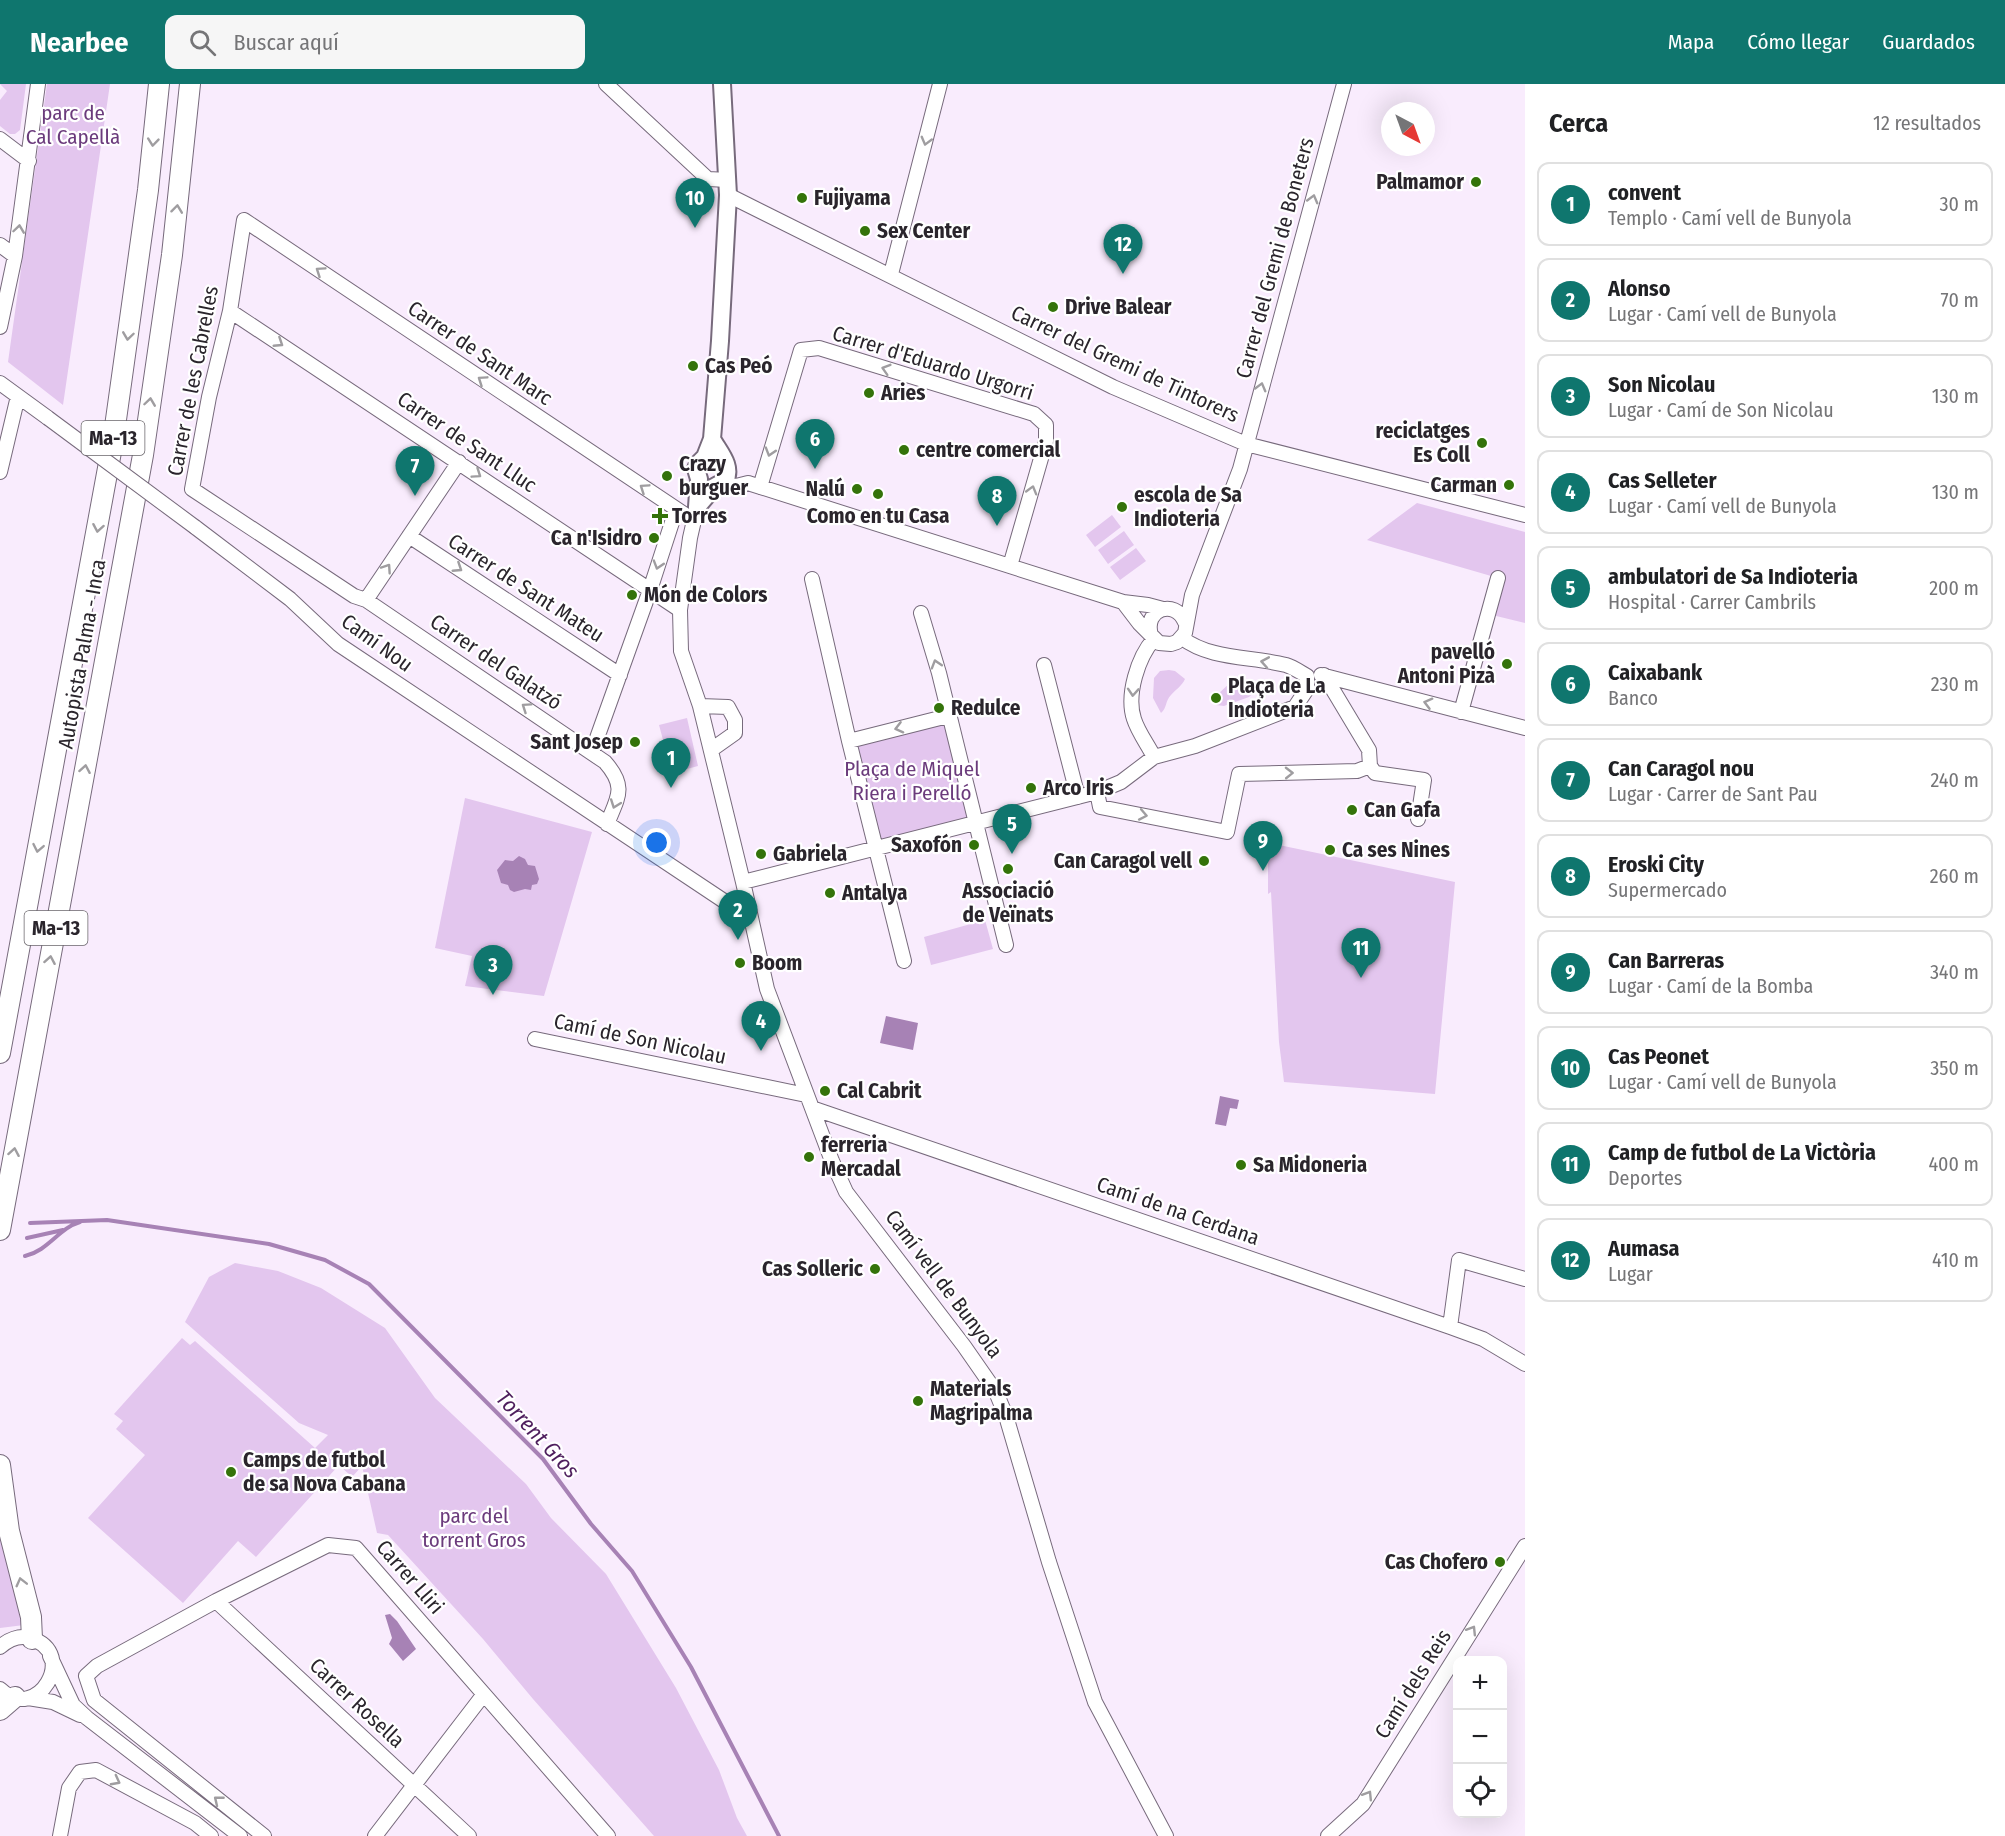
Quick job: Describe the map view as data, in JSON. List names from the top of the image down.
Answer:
{
  "streets": {
    "highway": ["Ma-13", "Autopista Palma - Inca"],
    "street": [
      "Carrer del Gremi de Boneters",
      "Carrer de Sant Marc",
      "Carrer d'Eduardo Urgorri",
      "Carrer del Gremi de Tintorers",
      "Carrer de les Cabrelles",
      "Carrer de Sant Lluc",
      "Carrer de Sant Mateu",
      "Camí Nou",
      "Carrer del Galatzó",
      "Camí de Son Nicolau",
      "Camí de na Cerdana",
      "Camí vell de Bunyola",
      "Carrer Lliri",
      "Camí dels Reis",
      "Carrer Rosella"
    ]
  },
  "crossings": [
    ["Carrer del Gremi de Boneters", "Carrer del Gremi de Tintorers"],
    ["Carrer de Sant Marc", "Carrer de les Cabrelles"],
    ["Carrer de Sant Marc", "Camí vell de Bunyola"],
    ["Carrer de les Cabrelles", "Carrer de Sant Lluc"],
    ["Carrer de les Cabrelles", "Carrer del Galatzó"],
    ["Carrer de Sant Lluc", "Camí vell de Bunyola"],
    ["Camí Nou", "Carrer del Galatzó"],
    ["Camí Nou", "Camí vell de Bunyola"],
    ["Camí de Son Nicolau", "Camí de na Cerdana"],
    ["Camí de Son Nicolau", "Camí vell de Bunyola"],
    ["Camí de na Cerdana", "Camí vell de Bunyola"],
    ["Carrer Lliri", "Carrer Rosella"]
  ],
  "one_way": [
    "Carrer del Gremi de Boneters",
    "Carrer de Sant Marc",
    "Carrer de Sant Lluc",
    "Carrer de Sant Mateu",
    "Camí dels Reis"
  ],
  "water": ["Torrent Gros"],
  "parks": ["parc de Cal Capellà", "Plaça de Miquel Riera i Perelló", "parc del torrent Gros"],
  "places": {
    "other": [
      "Palmamor",
      "Fujiyama",
      "Sex Center",
      "Drive Balear",
      "Cas Peó",
      "Aries",
      "reciclatges Es Coll",
      "centre comercial",
      "Crazy burguer",
      "Carman",
      "Nalú",
      "Como en tu Casa",
      "escola de Sa Indioteria",
      "Ca n'Isidro",
      "Món de Colors",
      "pavelló Antoni Pizà",
      "Plaça de La Indioteria",
      "Redulce",
      "Sant Josep",
      "Arco Iris",
      "Can Gafa",
      "Saxofón",
      "Ca ses Nines",
      "Gabriela",
      "Can Caragol vell",
      "Associació de Veïnats",
      "Antalya",
      "Boom",
      "Cal Cabrit",
      "ferreria Mercadal",
      "Sa Midoneria",
      "Cas Solleric",
      "Materials Magripalma",
      "Camps de futbol de sa Nova Cabana",
      "Cas Chofero"
    ],
    "health": ["Torres"]
  },
  "north": "bottom right",
  "page": {
    "header": "Nearbee",
    "search": "Buscar aquí",
    "nav": ["Mapa", "Cómo llegar", "Guardados"],
    "heading": ["Cerca", "12 resultados"],
    "list": [
      {
        "mark": "1",
        "name": "convent",
        "note": "Templo · Camí vell de Bunyola",
        "value": "30 m"
      },
      {
        "mark": "2",
        "name": "Alonso",
        "note": "Lugar · Camí vell de Bunyola",
        "value": "70 m"
      },
      {
        "mark": "3",
        "name": "Son Nicolau",
        "note": "Lugar · Camí de Son Nicolau",
        "value": "130 m"
      },
      {
        "mark": "4",
        "name": "Cas Selleter",
        "note": "Lugar · Camí vell de Bunyola",
        "value": "130 m"
      },
      {
        "mark": "5",
        "name": "ambulatori de Sa Indioteria",
        "note": "Hospital · Carrer Cambrils",
        "value": "200 m"
      },
      {
        "mark": "6",
        "name": "Caixabank",
        "note": "Banco",
        "value": "230 m"
      },
      {
        "mark": "7",
        "name": "Can Caragol nou",
        "note": "Lugar · Carrer de Sant Pau",
        "value": "240 m"
      },
      {
        "mark": "8",
        "name": "Eroski City",
        "note": "Supermercado",
        "value": "260 m"
      },
      {
        "mark": "9",
        "name": "Can Barreras",
        "note": "Lugar · Camí de la Bomba",
        "value": "340 m"
      },
      {
        "mark": "10",
        "name": "Cas Peonet",
        "note": "Lugar · Camí vell de Bunyola",
        "value": "350 m"
      },
      {
        "mark": "11",
        "name": "Camp de futbol de La Victòria",
        "note": "Deportes",
        "value": "400 m"
      },
      {
        "mark": "12",
        "name": "Aumasa",
        "note": "Lugar",
        "value": "410 m"
      }
    ],
    "pins": [
      "10",
      "12",
      "6",
      "7",
      "8",
      "1",
      "5",
      "9",
      "2",
      "11",
      "3",
      "4"
    ],
    "map_buttons": ["+", "−"]
  }
}
